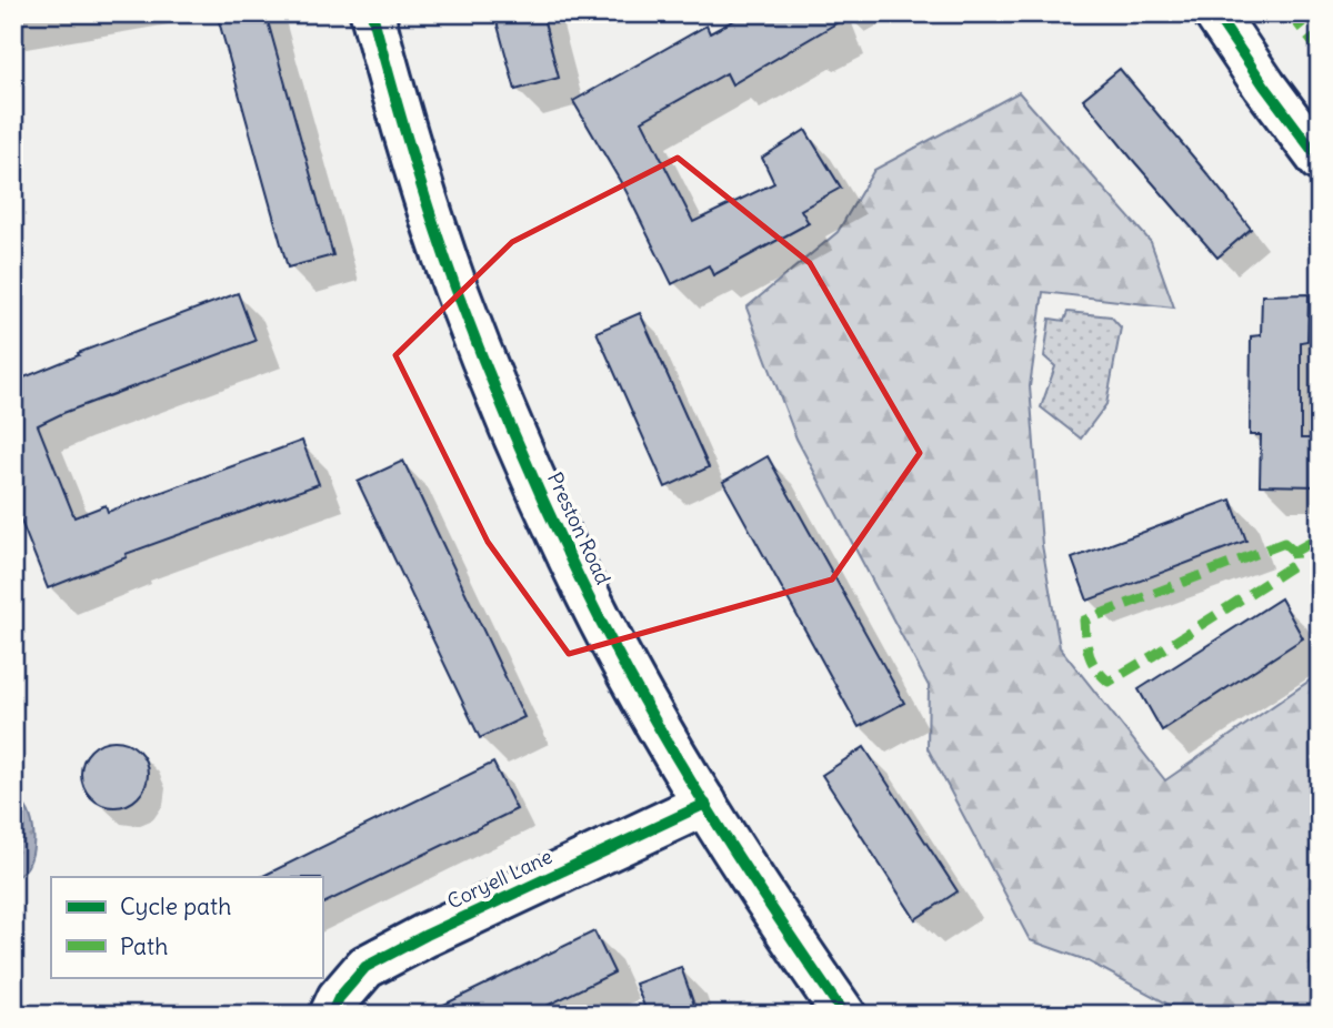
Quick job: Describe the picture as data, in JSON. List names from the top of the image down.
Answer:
{
  "streets": {
    "street": ["Preston Road", "Coryell Lane"]
  },
  "crossings": [
    ["Preston Road", "Coryell Lane"]
  ],
  "legend": ["Cycle path", "Path"]
}
